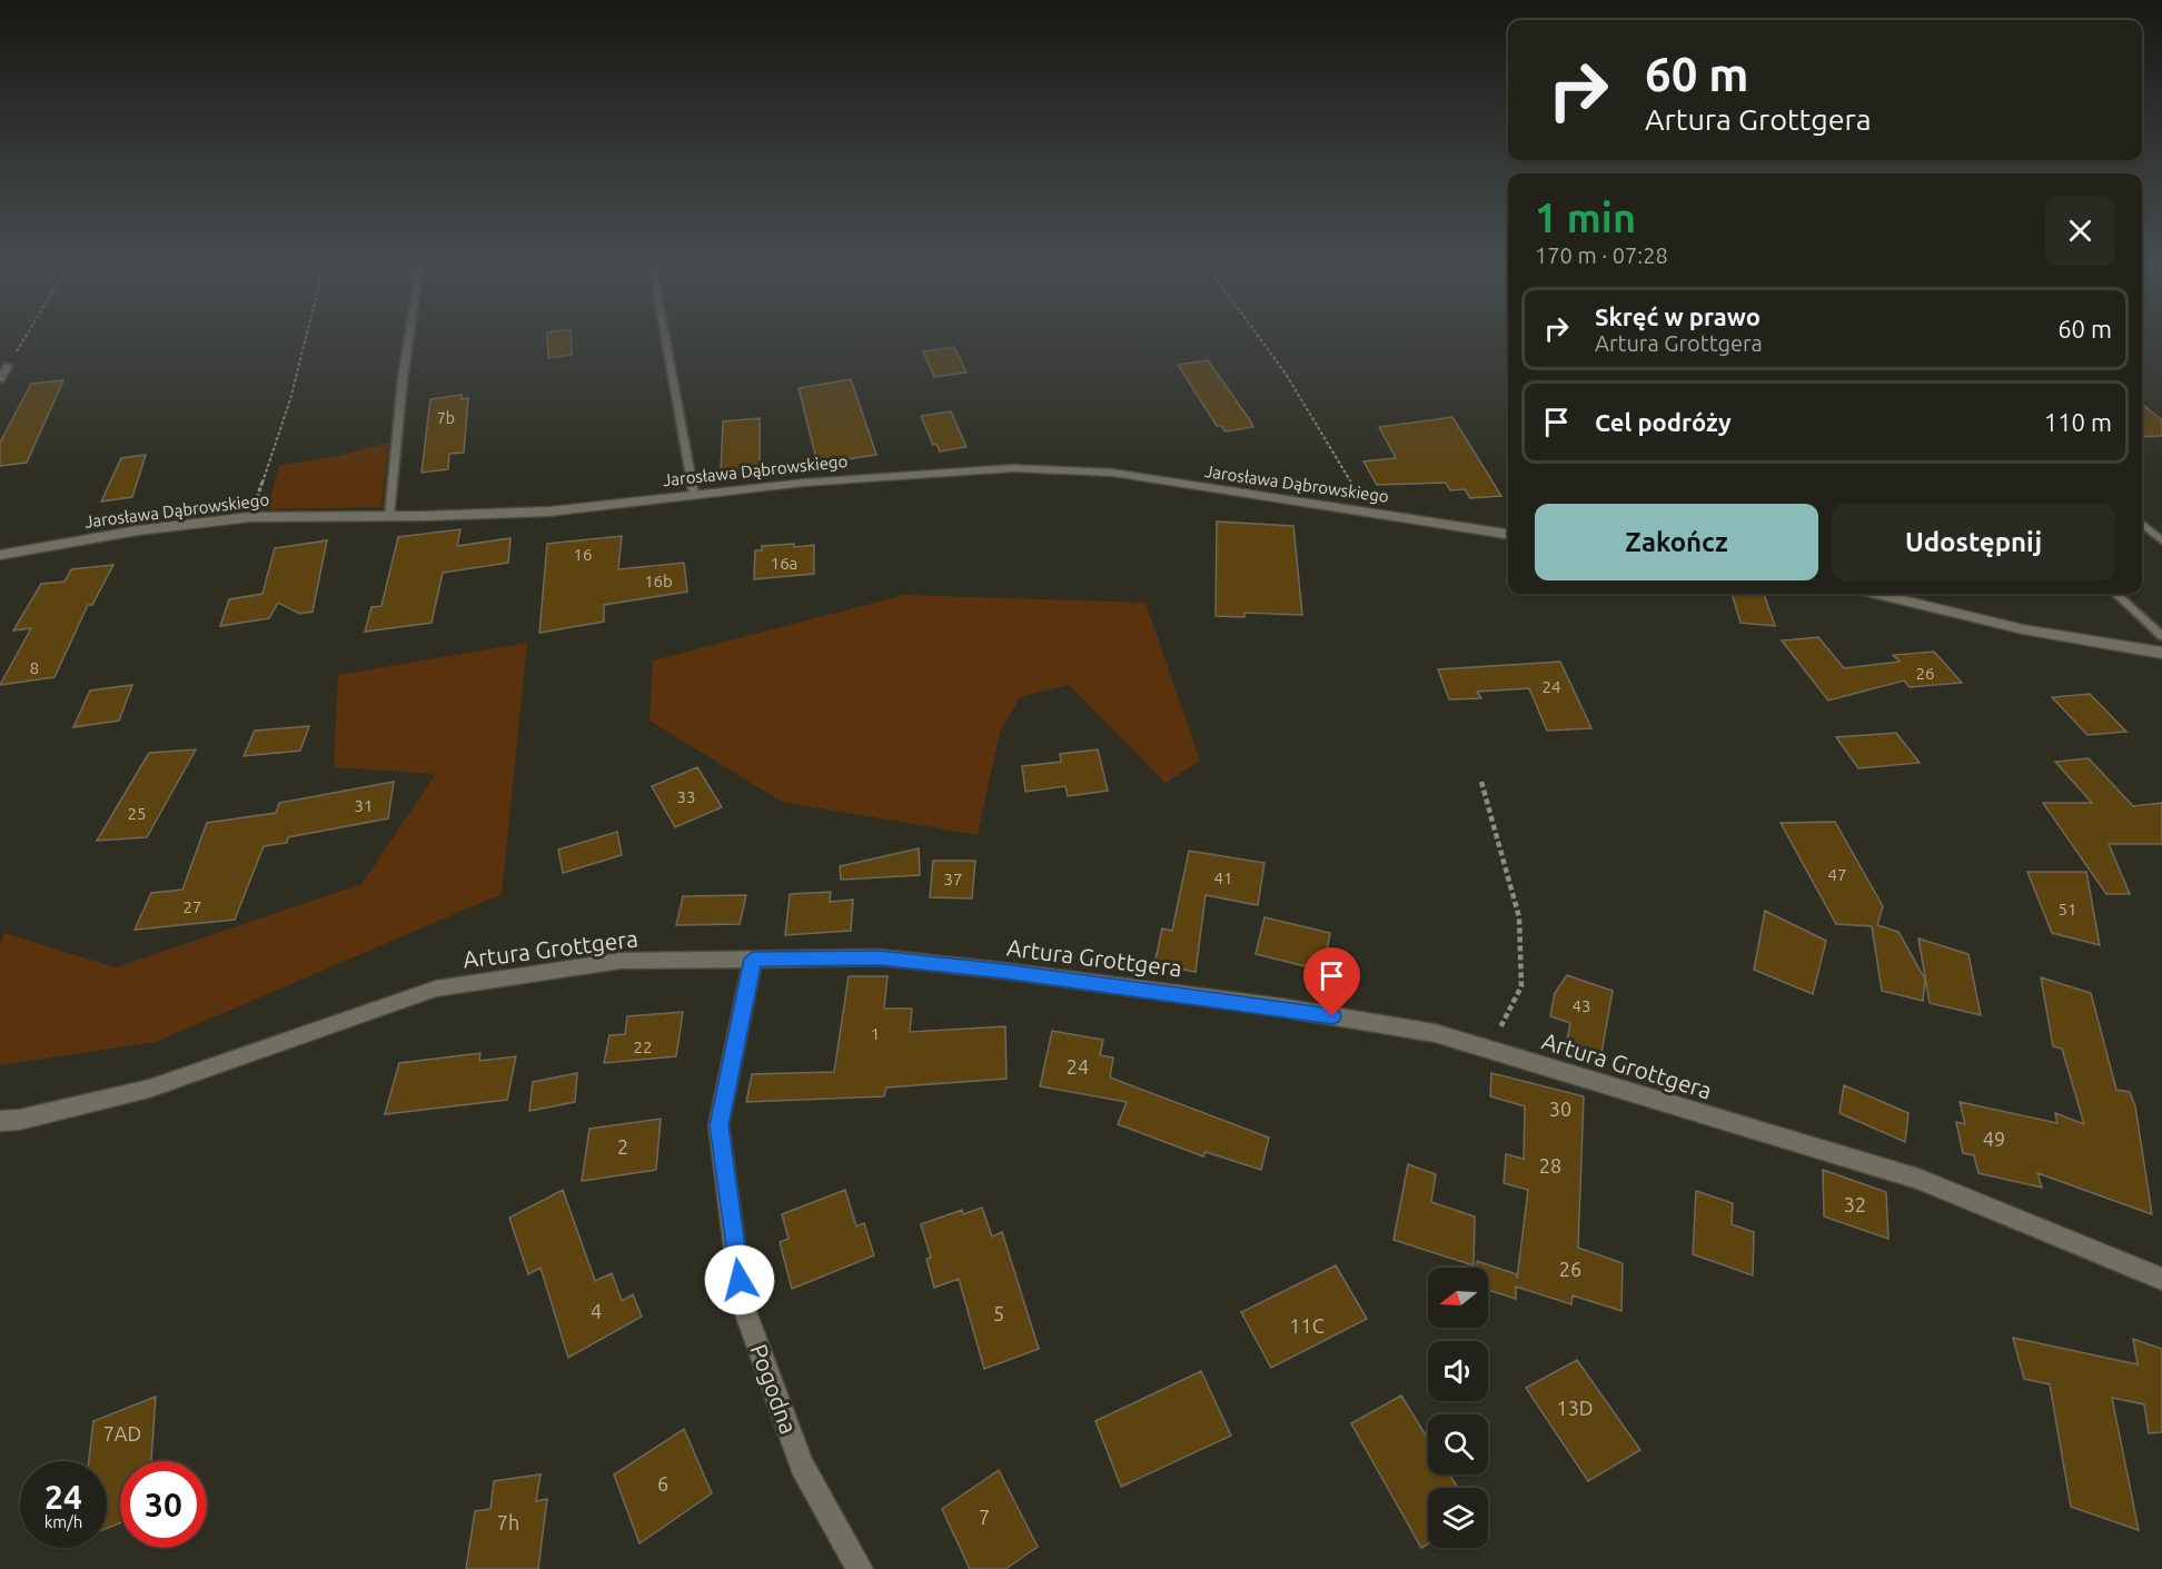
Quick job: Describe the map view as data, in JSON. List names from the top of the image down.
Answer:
{
  "streets": {
    "street": ["Jarosława Dąbrowskiego", "Artura Grottgera", "Pogodna"]
  },
  "crossings": [
    ["Artura Grottgera", "Pogodna"]
  ],
  "house_numbers": [
    "7b",
    "16",
    "16a",
    "16b",
    "8",
    "26",
    "24",
    "33",
    "31",
    "25",
    "47",
    "41",
    "37",
    "27",
    "51",
    "43",
    "1",
    "22",
    "24",
    "30",
    "49",
    "2",
    "28",
    "32",
    "26",
    "4",
    "5",
    "11C",
    "13D",
    "7AD",
    "6",
    "7",
    "7h"
  ],
  "north": "left",
  "page": {
    "turn": ["60 m", "Artura Grottgera"],
    "heading": ["1 min", "170 m · 07:28"],
    "list": [
      {
        "name": "Skręć w prawo",
        "note": "Artura Grottgera",
        "value": "60 m"
      },
      {
        "name": "Cel podróży",
        "value": "110 m"
      }
    ],
    "buttons": ["Zakończ", "Udostępnij"],
    "speed": "24 km/h",
    "limit": "30"
  }
}
